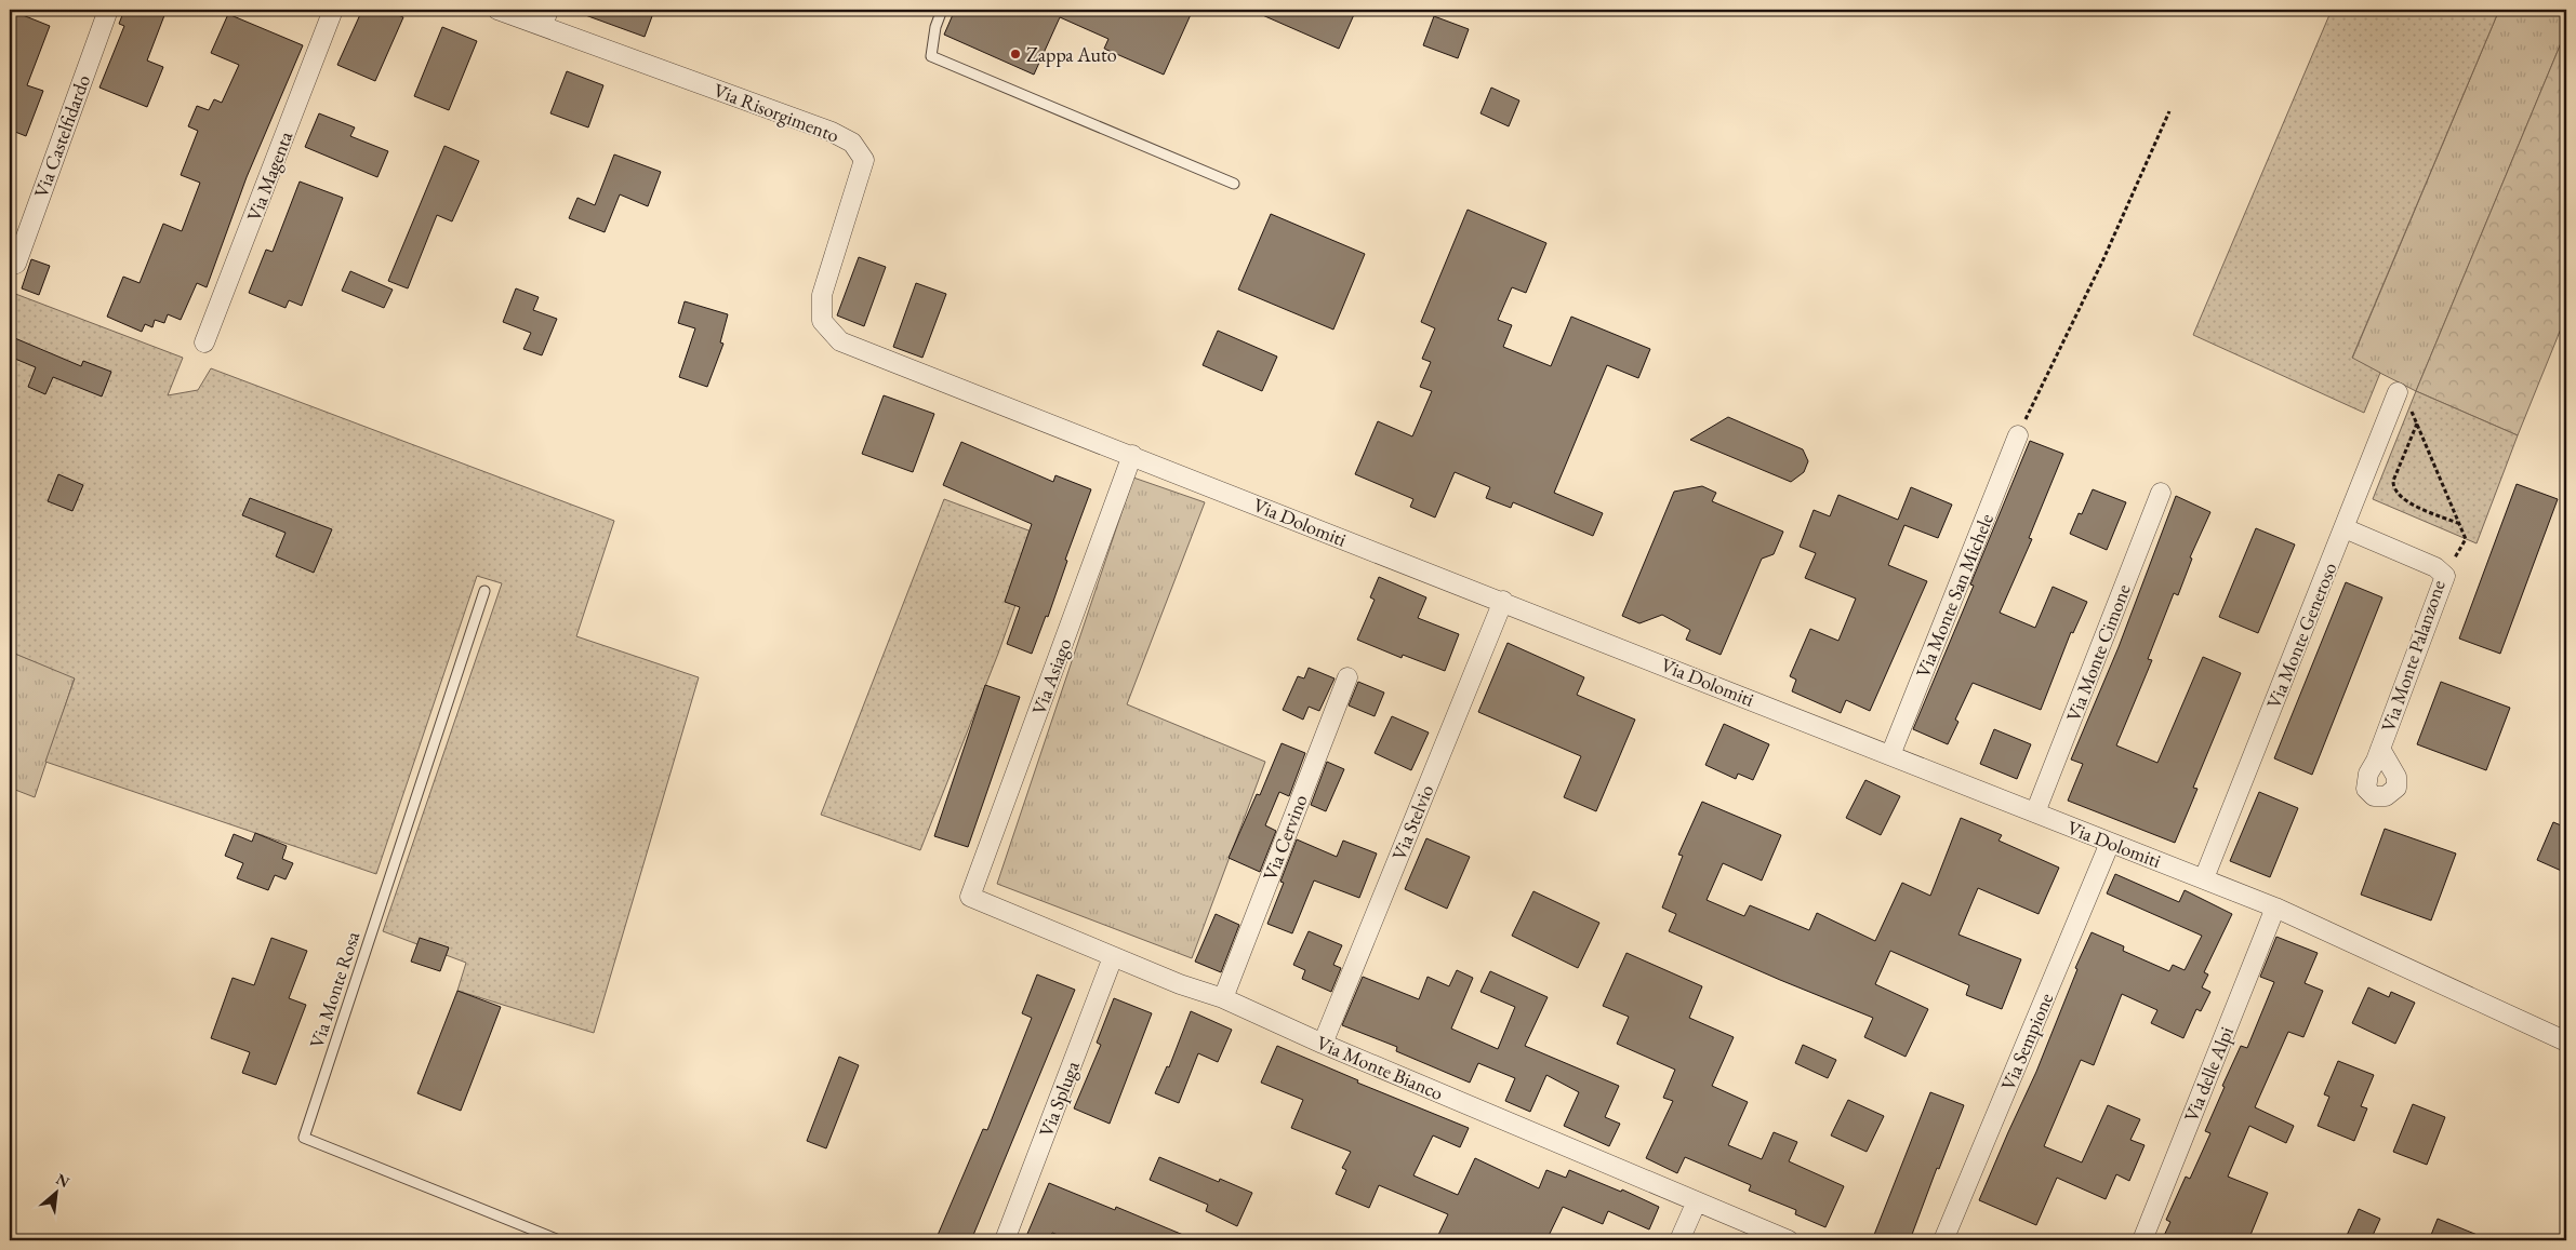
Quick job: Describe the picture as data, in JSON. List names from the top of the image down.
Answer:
{
  "streets": {
    "street": [
      "Via Risorgimento",
      "Via Castelfidardo",
      "Via Magenta",
      "Via Dolomiti",
      "Via Monte San Michele",
      "Via Monte Generoso",
      "Via Monte Cimone",
      "Via Monte Palanzone",
      "Via Asiago",
      "Via Stelvio",
      "Via Cervino",
      "Via Sempione",
      "Via Monte Bianco",
      "Via delle Alpi",
      "Via Spluga"
    ],
    "lane": ["Via Monte Rosa"]
  },
  "crossings": [
    ["Via Risorgimento", "Via Dolomiti"],
    ["Via Dolomiti", "Via Monte San Michele"],
    ["Via Dolomiti", "Via Monte Generoso"],
    ["Via Dolomiti", "Via Monte Cimone"],
    ["Via Dolomiti", "Via Asiago"],
    ["Via Dolomiti", "Via Stelvio"],
    ["Via Dolomiti", "Via Sempione"],
    ["Via Dolomiti", "Via delle Alpi"],
    ["Via Monte Generoso", "Via Monte Palanzone"],
    ["Via Asiago", "Via Monte Bianco"],
    ["Via Stelvio", "Via Monte Bianco"],
    ["Via Cervino", "Via Monte Bianco"],
    ["Via Monte Bianco", "Via Spluga"]
  ],
  "places": ["Zappa Auto"],
  "north": "top right"
}
